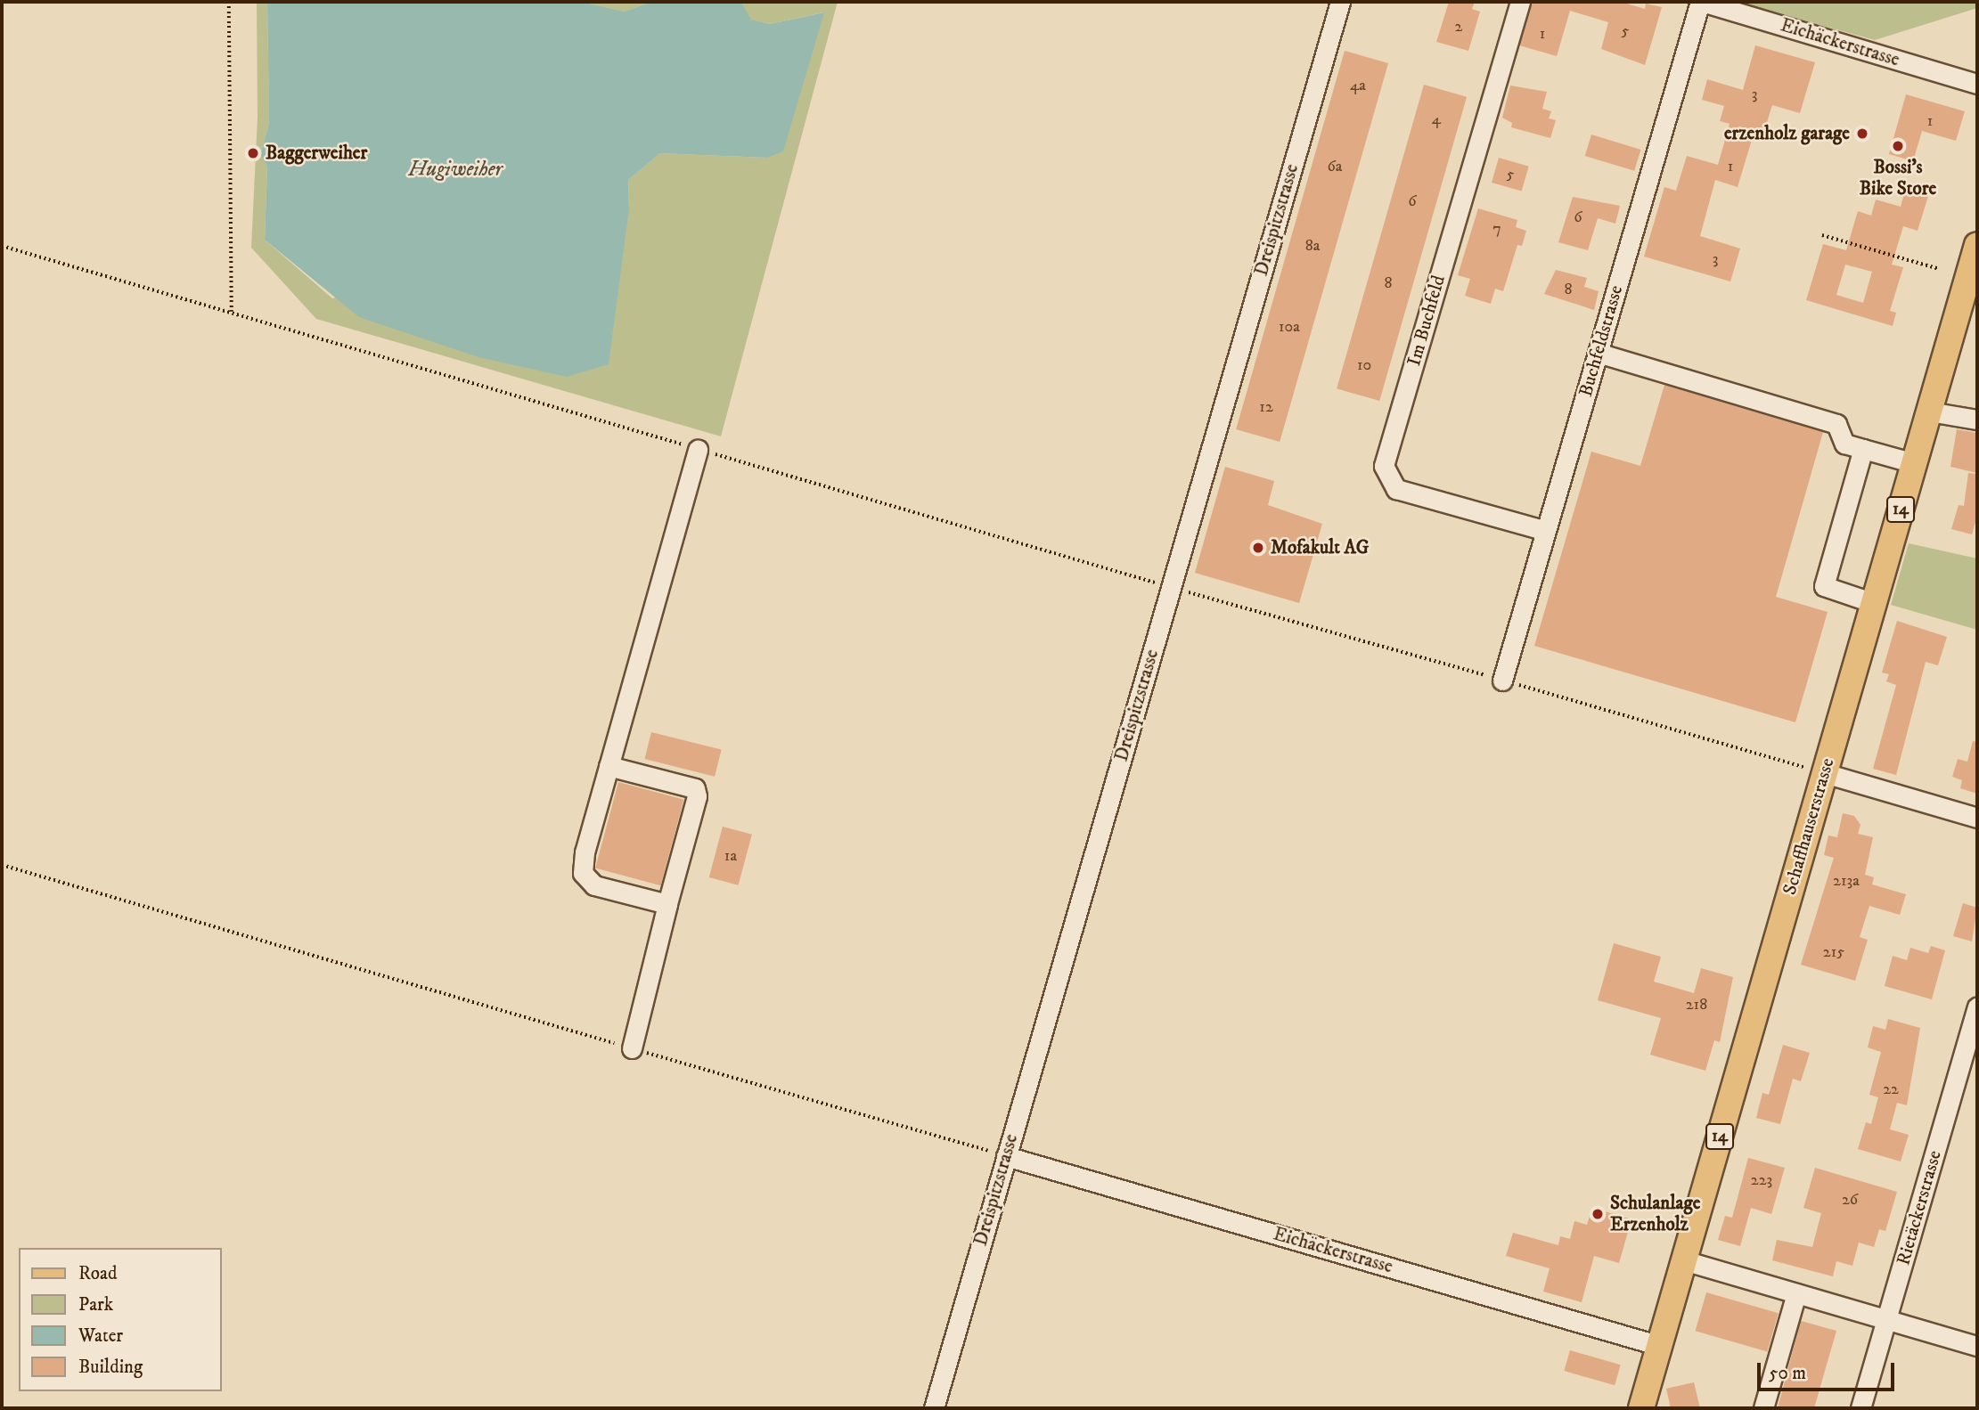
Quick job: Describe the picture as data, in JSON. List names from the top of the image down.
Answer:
{
  "streets": {
    "main road": ["14", "Schaffhauserstrasse"],
    "street": [
      "Eichäckerstrasse",
      "Dreispitzstrasse",
      "Im Buchfeld",
      "Buchfeldstrasse",
      "Rietäckerstrasse"
    ]
  },
  "crossings": [
    ["Eichäckerstrasse", "Dreispitzstrasse"],
    ["Eichäckerstrasse", "Buchfeldstrasse"],
    ["Eichäckerstrasse", "Schaffhauserstrasse"],
    ["Im Buchfeld", "Buchfeldstrasse"]
  ],
  "water": ["Hugiweiher"],
  "places": [
    "erzenholz garage",
    "Bossi's Bike Store",
    "Baggerweiher",
    "Mofakult AG",
    "Schulanlage Erzenholz"
  ],
  "house_numbers": [
    "2",
    "5",
    "1",
    "4a",
    "3",
    "4",
    "1",
    "6a",
    "1",
    "5",
    "6",
    "6",
    "7",
    "8a",
    "3",
    "8",
    "8",
    "10a",
    "10",
    "12",
    "1a",
    "213a",
    "215",
    "218",
    "22",
    "223",
    "26"
  ],
  "legend": [
    "Road",
    "Park",
    "Water",
    "Building"
  ],
  "scale_bar": "50 m"
}
